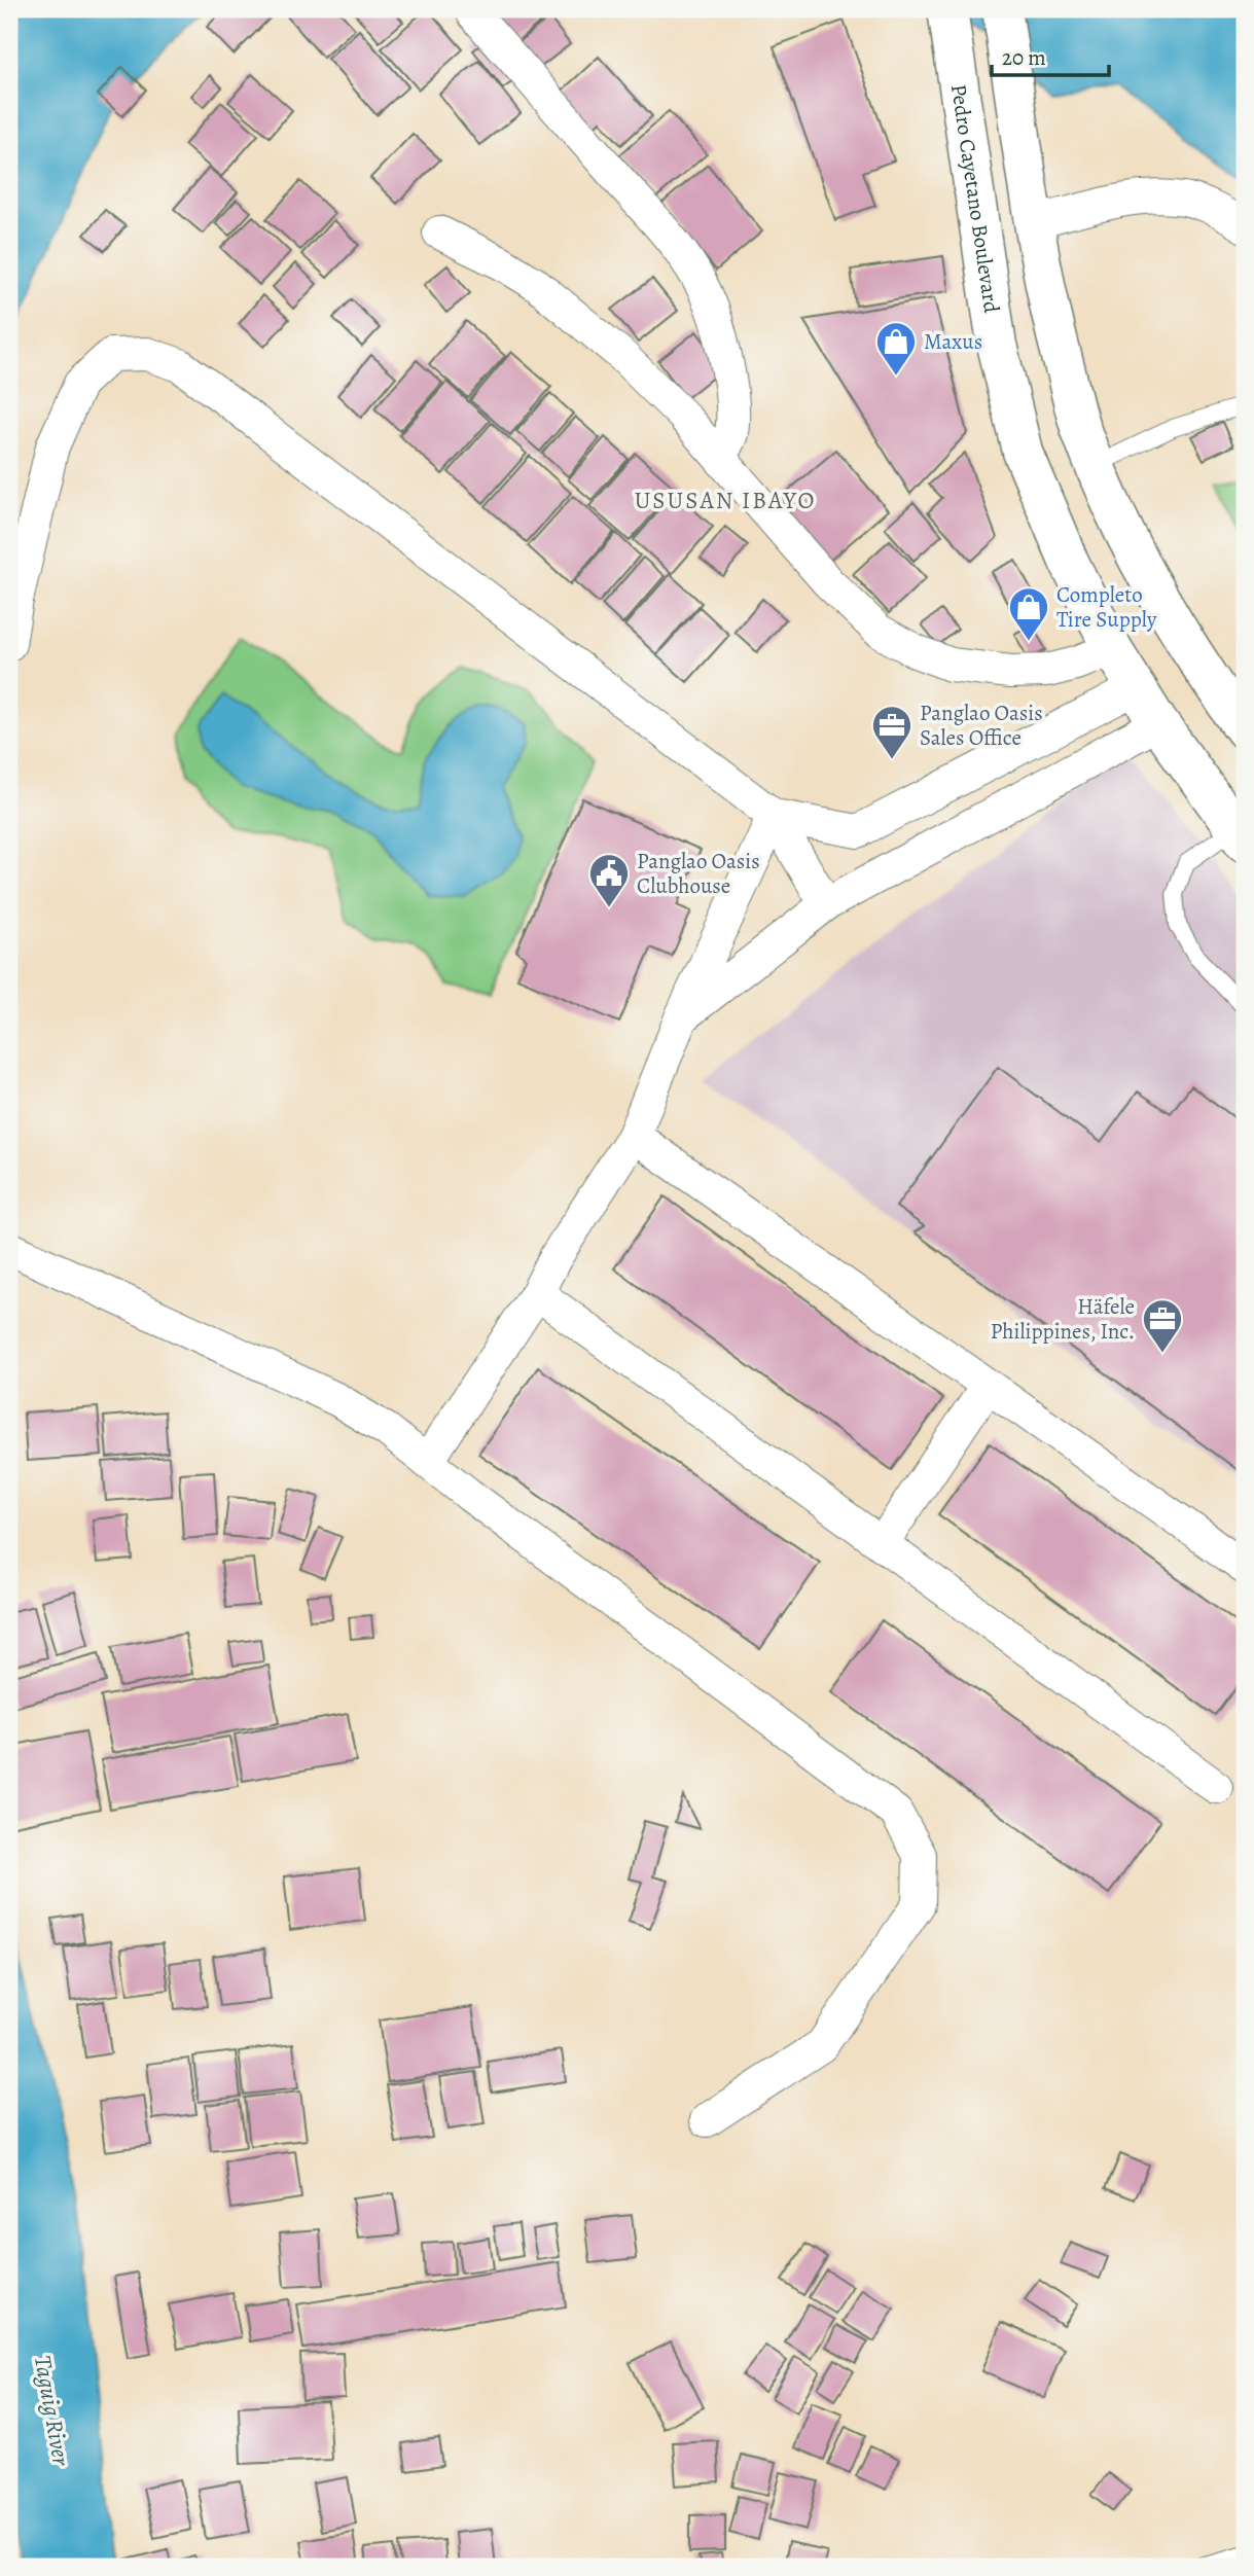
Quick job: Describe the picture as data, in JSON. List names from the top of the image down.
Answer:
{
  "streets": {
    "main road": ["Pedro Cayetano Boulevard"]
  },
  "districts": ["USUSAN IBAYO"],
  "water": ["Taguig River"],
  "places": {
    "shop": ["Maxus", "Completo Tire Supply"],
    "office": ["Panglao Oasis Sales Office", "Häfele Philippines, Inc."],
    "public building": ["Panglao Oasis Clubhouse"]
  },
  "scale_bar": "20 m"
}
